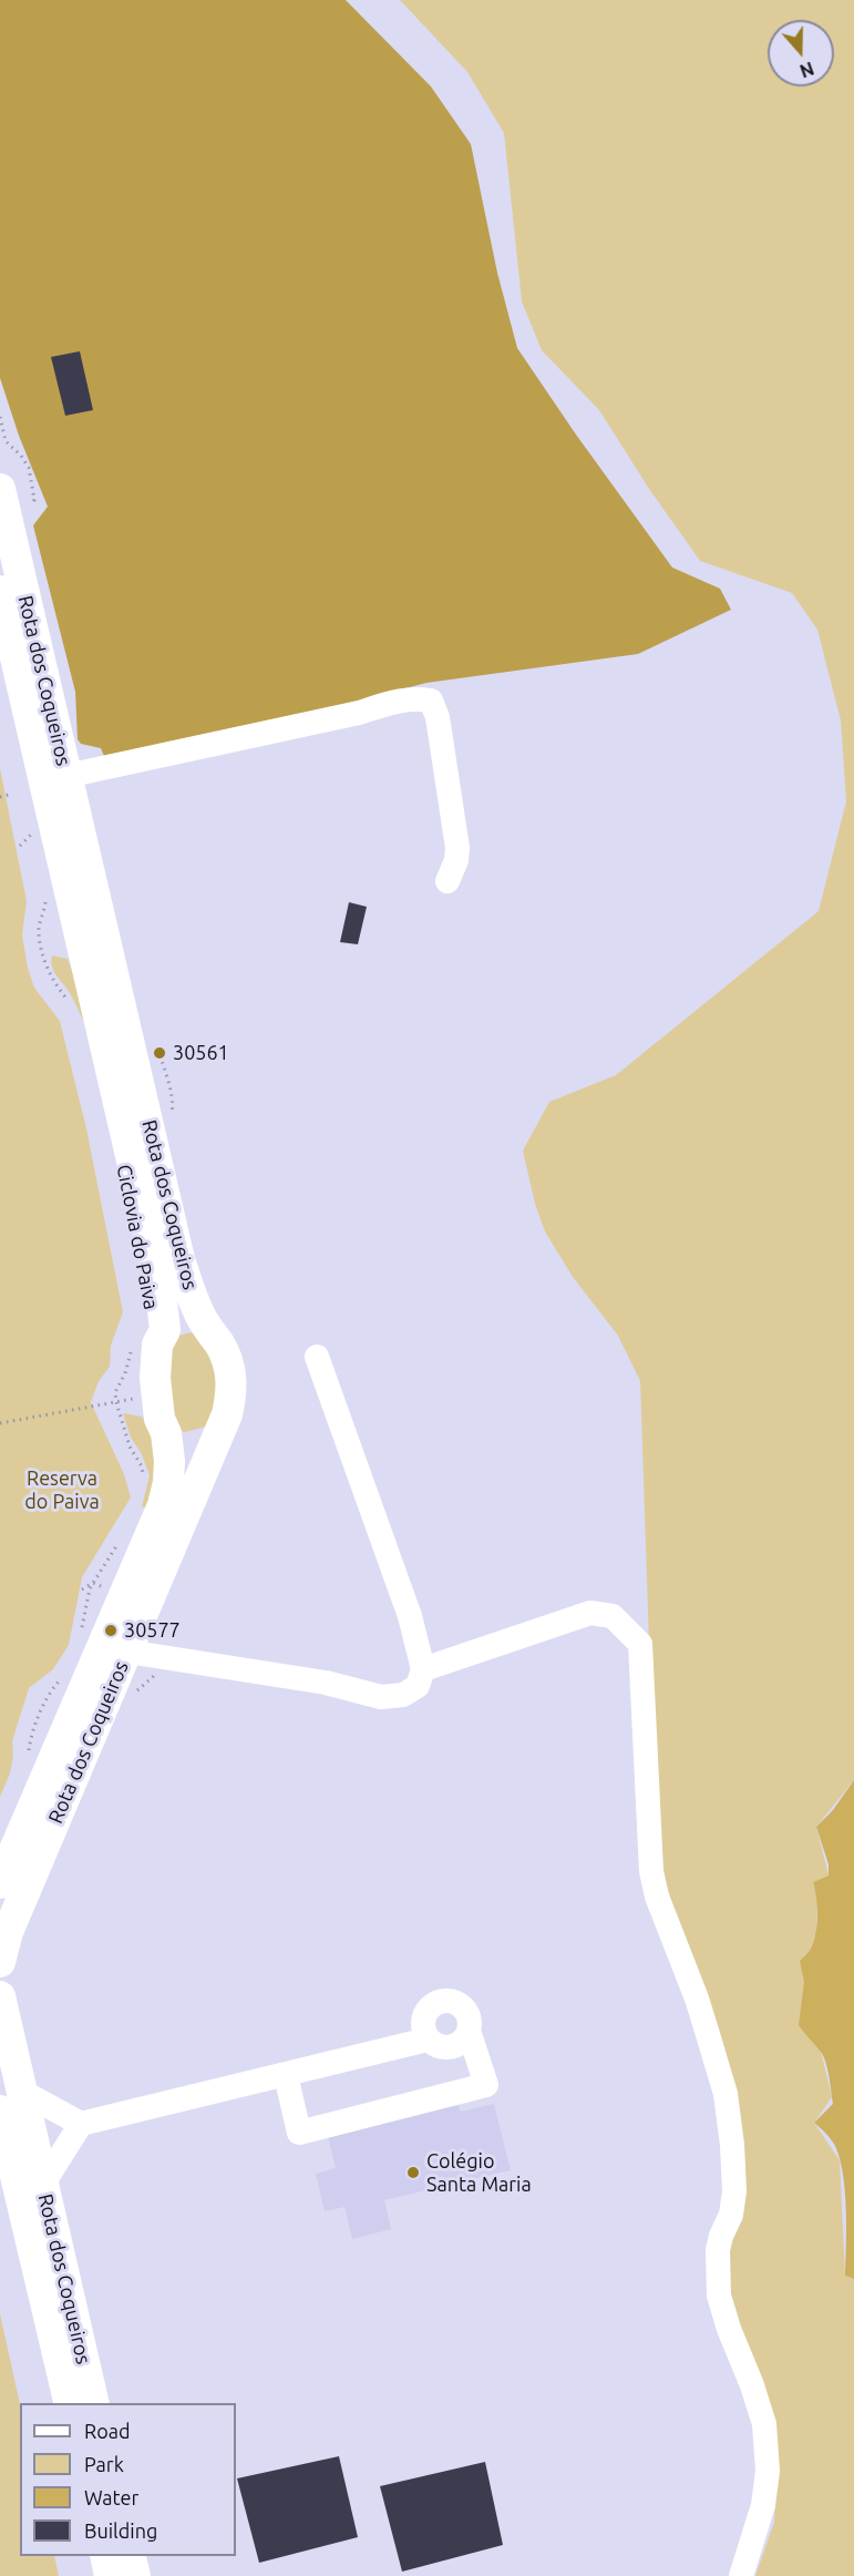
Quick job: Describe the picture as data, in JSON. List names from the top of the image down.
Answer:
{
  "streets": {
    "main road": ["Rota dos Coqueiros"]
  },
  "parks": ["Reserva do Paiva"],
  "places": ["30561", "30577", "Colégio Santa Maria"],
  "legend": [
    "Road",
    "Park",
    "Water",
    "Building"
  ],
  "north": "bottom"
}
